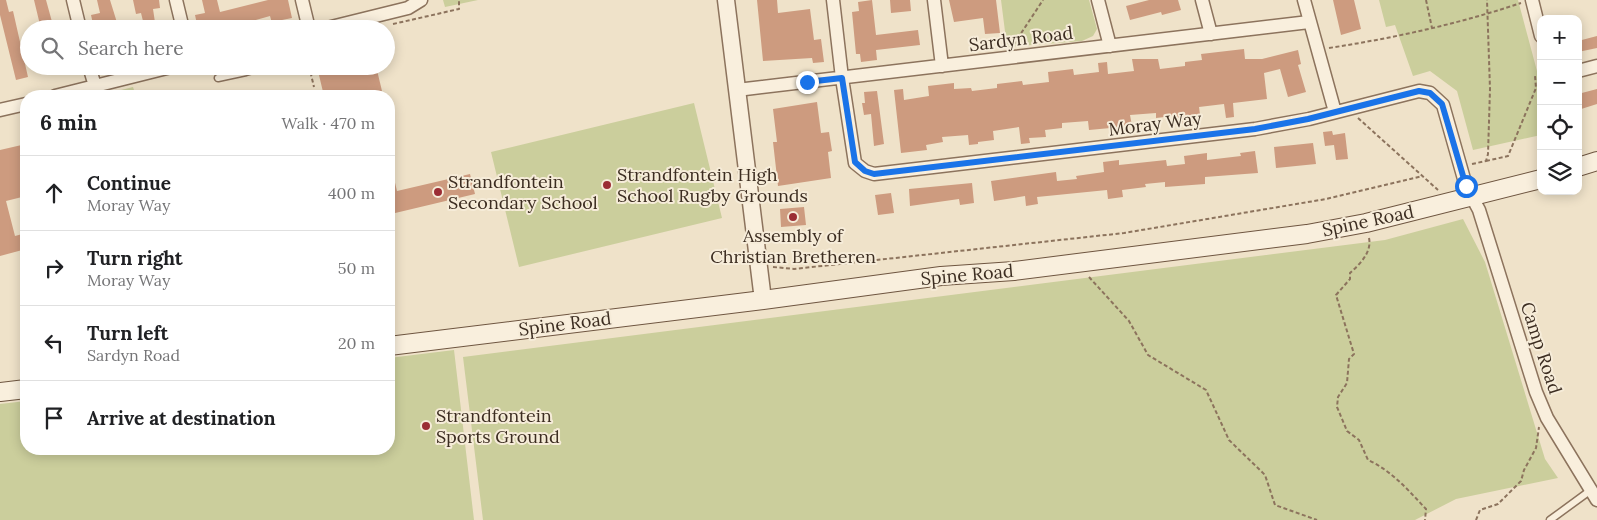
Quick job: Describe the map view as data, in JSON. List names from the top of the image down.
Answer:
{
  "streets": {
    "main road": ["Spine Road"],
    "street": ["Sardyn Road", "Moray Way", "Camp Road"]
  },
  "crossings": [
    ["Sardyn Road", "Moray Way"],
    ["Moray Way", "Spine Road"],
    ["Moray Way", "Camp Road"],
    ["Spine Road", "Camp Road"]
  ],
  "places": [
    "Strandfontein High School Rugby Grounds",
    "Strandfontein Secondary School",
    "Assembly of Christian Bretheren",
    "Strandfontein Sports Ground"
  ],
  "page": {
    "map_buttons": ["+", "−"],
    "search": "Search here",
    "heading": ["6 min", "Walk · 470 m"],
    "list": [
      ["Continue", "Moray Way", "400 m"],
      ["Turn right", "Moray Way", "50 m"],
      ["Turn left", "Sardyn Road", "20 m"],
      "Arrive at destination"
    ]
  }
}
